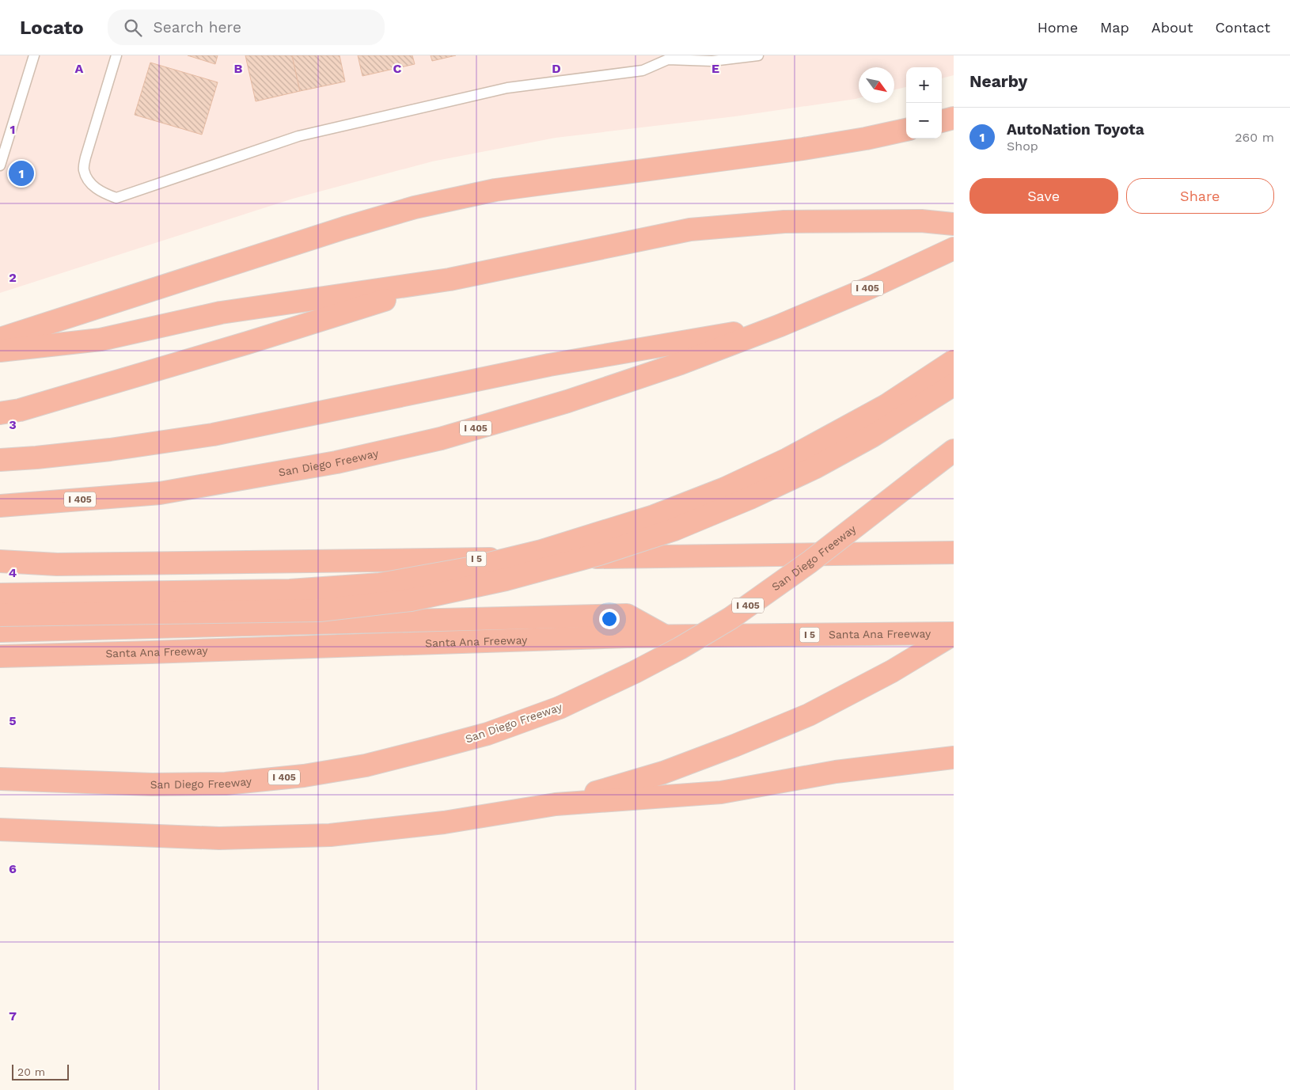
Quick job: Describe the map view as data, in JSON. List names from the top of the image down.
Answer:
{
  "streets": {
    "highway": [
      "I 405",
      "San Diego Freeway",
      "I 5",
      "Santa Ana Freeway"
    ]
  },
  "scale_bar": "20 m",
  "north": "bottom right",
  "page": {
    "header": "Locato",
    "search": "Search here",
    "nav": [
      "Home",
      "Map",
      "About",
      "Contact"
    ],
    "heading": "Nearby",
    "map_buttons": ["+", "−"],
    "list": [
      {
        "mark": "1",
        "name": "AutoNation Toyota",
        "note": "Shop",
        "value": "260 m"
      }
    ],
    "pins": "1",
    "buttons": ["Save", "Share"],
    "scale": "20 m"
  },
  "grid": {
    "columns": [
      "A",
      "B",
      "C",
      "D",
      "E"
    ],
    "rows": [
      "1",
      "2",
      "3",
      "4",
      "5",
      "6",
      "7"
    ]
  }
}
